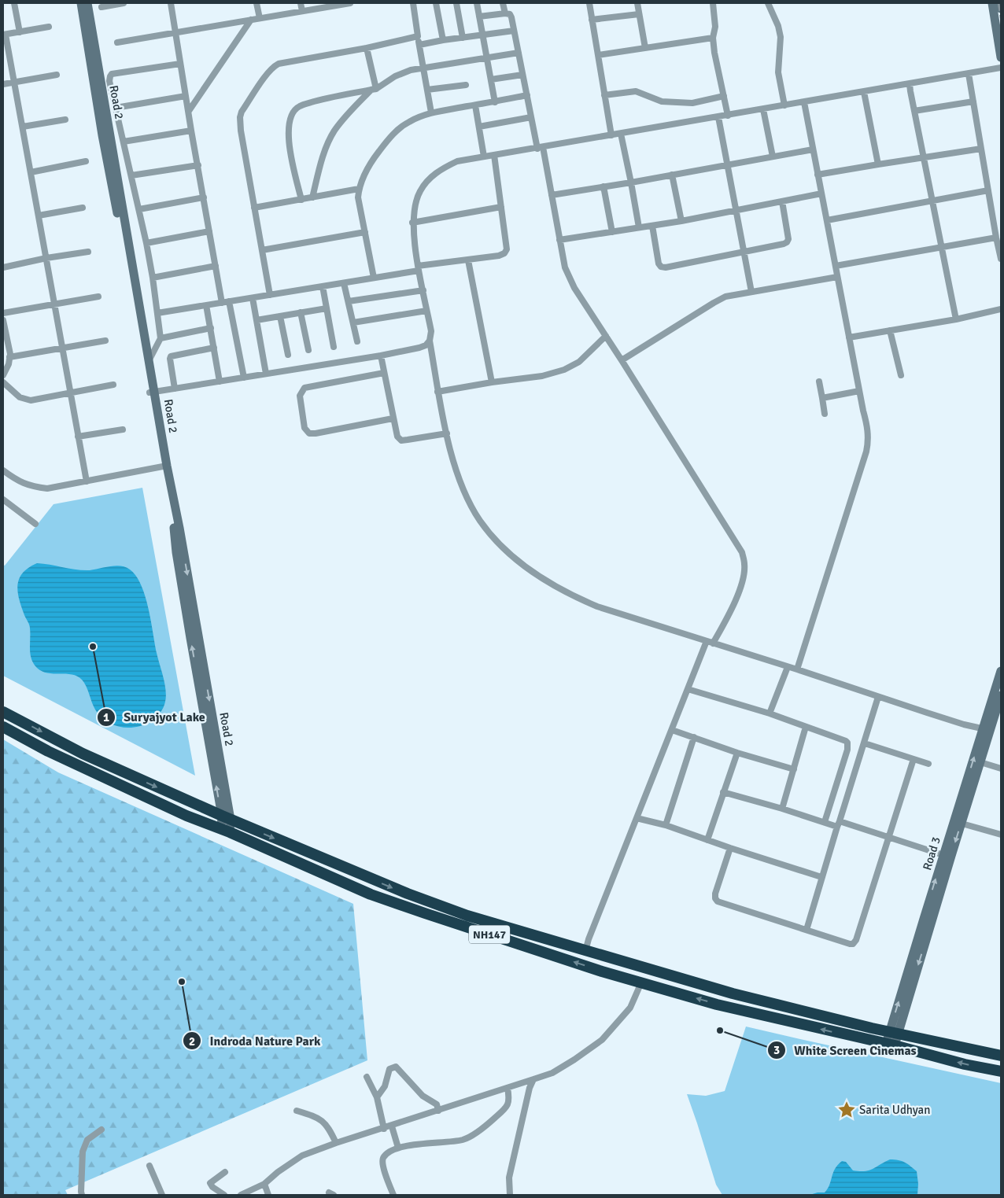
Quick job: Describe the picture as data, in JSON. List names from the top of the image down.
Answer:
{
  "streets": {
    "highway": ["NH147"],
    "street": ["Road 2", "Road 3"]
  },
  "crossings": [
    ["Road 2", "NH147"],
    ["Road 3", "NH147"]
  ],
  "places": {
    "other": ["Suryajyot Lake", "Indroda Nature Park", "White Screen Cinemas"],
    "place": ["Sarita Udhyan"]
  }
}
